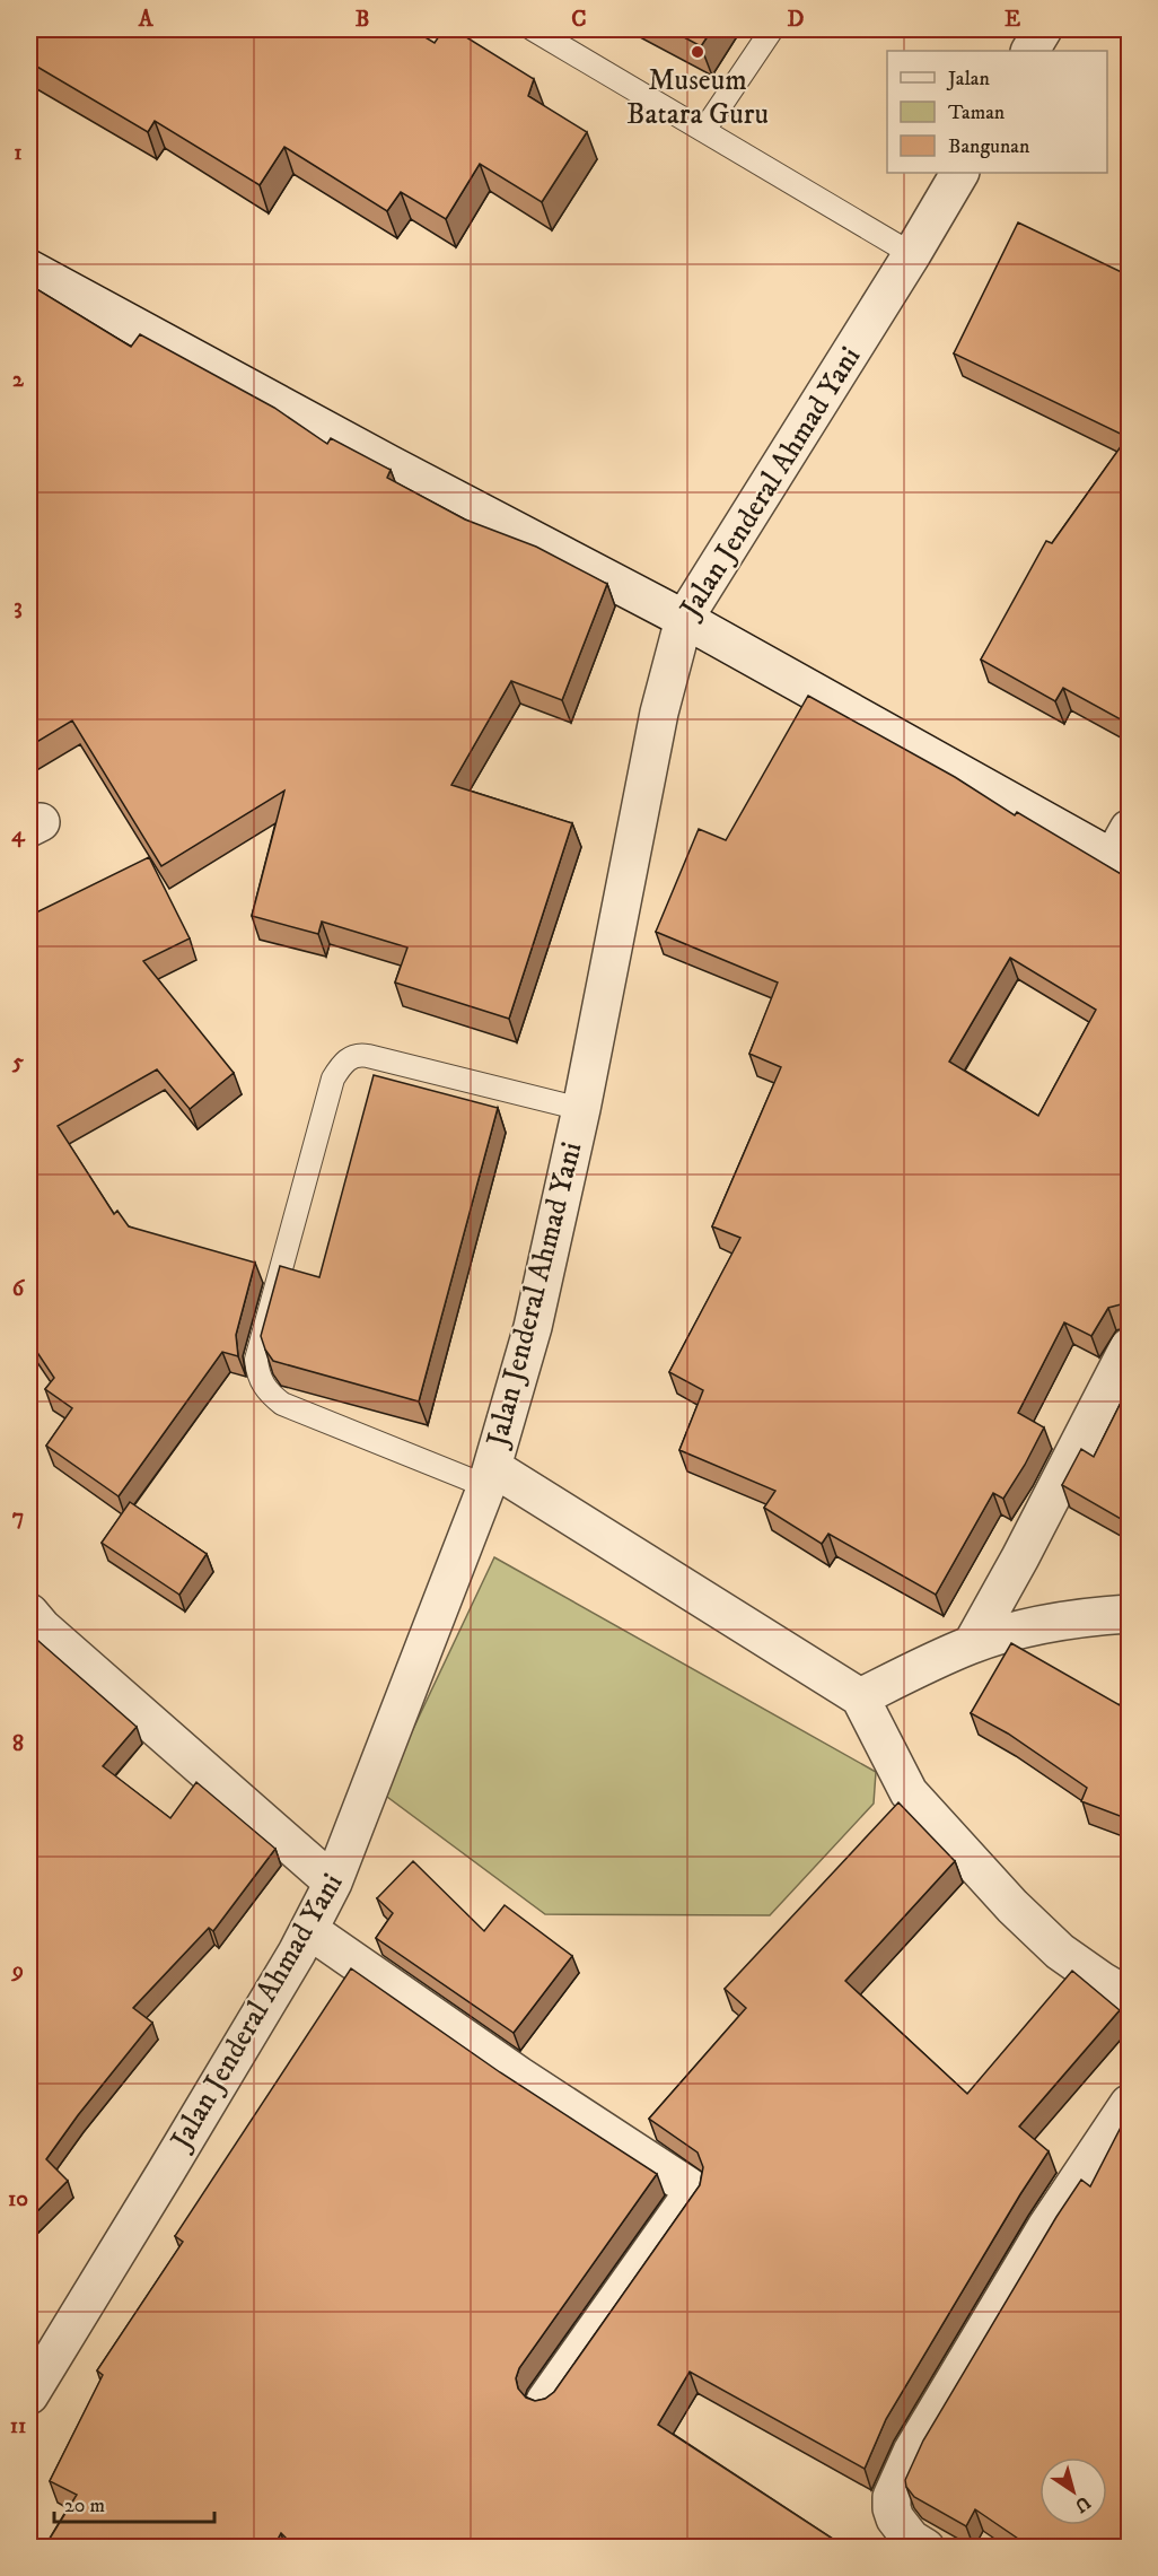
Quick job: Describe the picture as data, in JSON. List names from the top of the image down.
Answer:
{
  "streets": {
    "street": ["Jalan Jenderal Ahmad Yani"]
  },
  "places": ["Museum Batara Guru"],
  "legend": ["Jalan", "Taman", "Bangunan"],
  "scale_bar": "20 m",
  "north": "bottom right",
  "grid": {
    "columns": [
      "A",
      "B",
      "C",
      "D",
      "E"
    ],
    "rows": [
      "1",
      "2",
      "3",
      "4",
      "5",
      "6",
      "7",
      "8",
      "9",
      "10",
      "11"
    ]
  }
}
